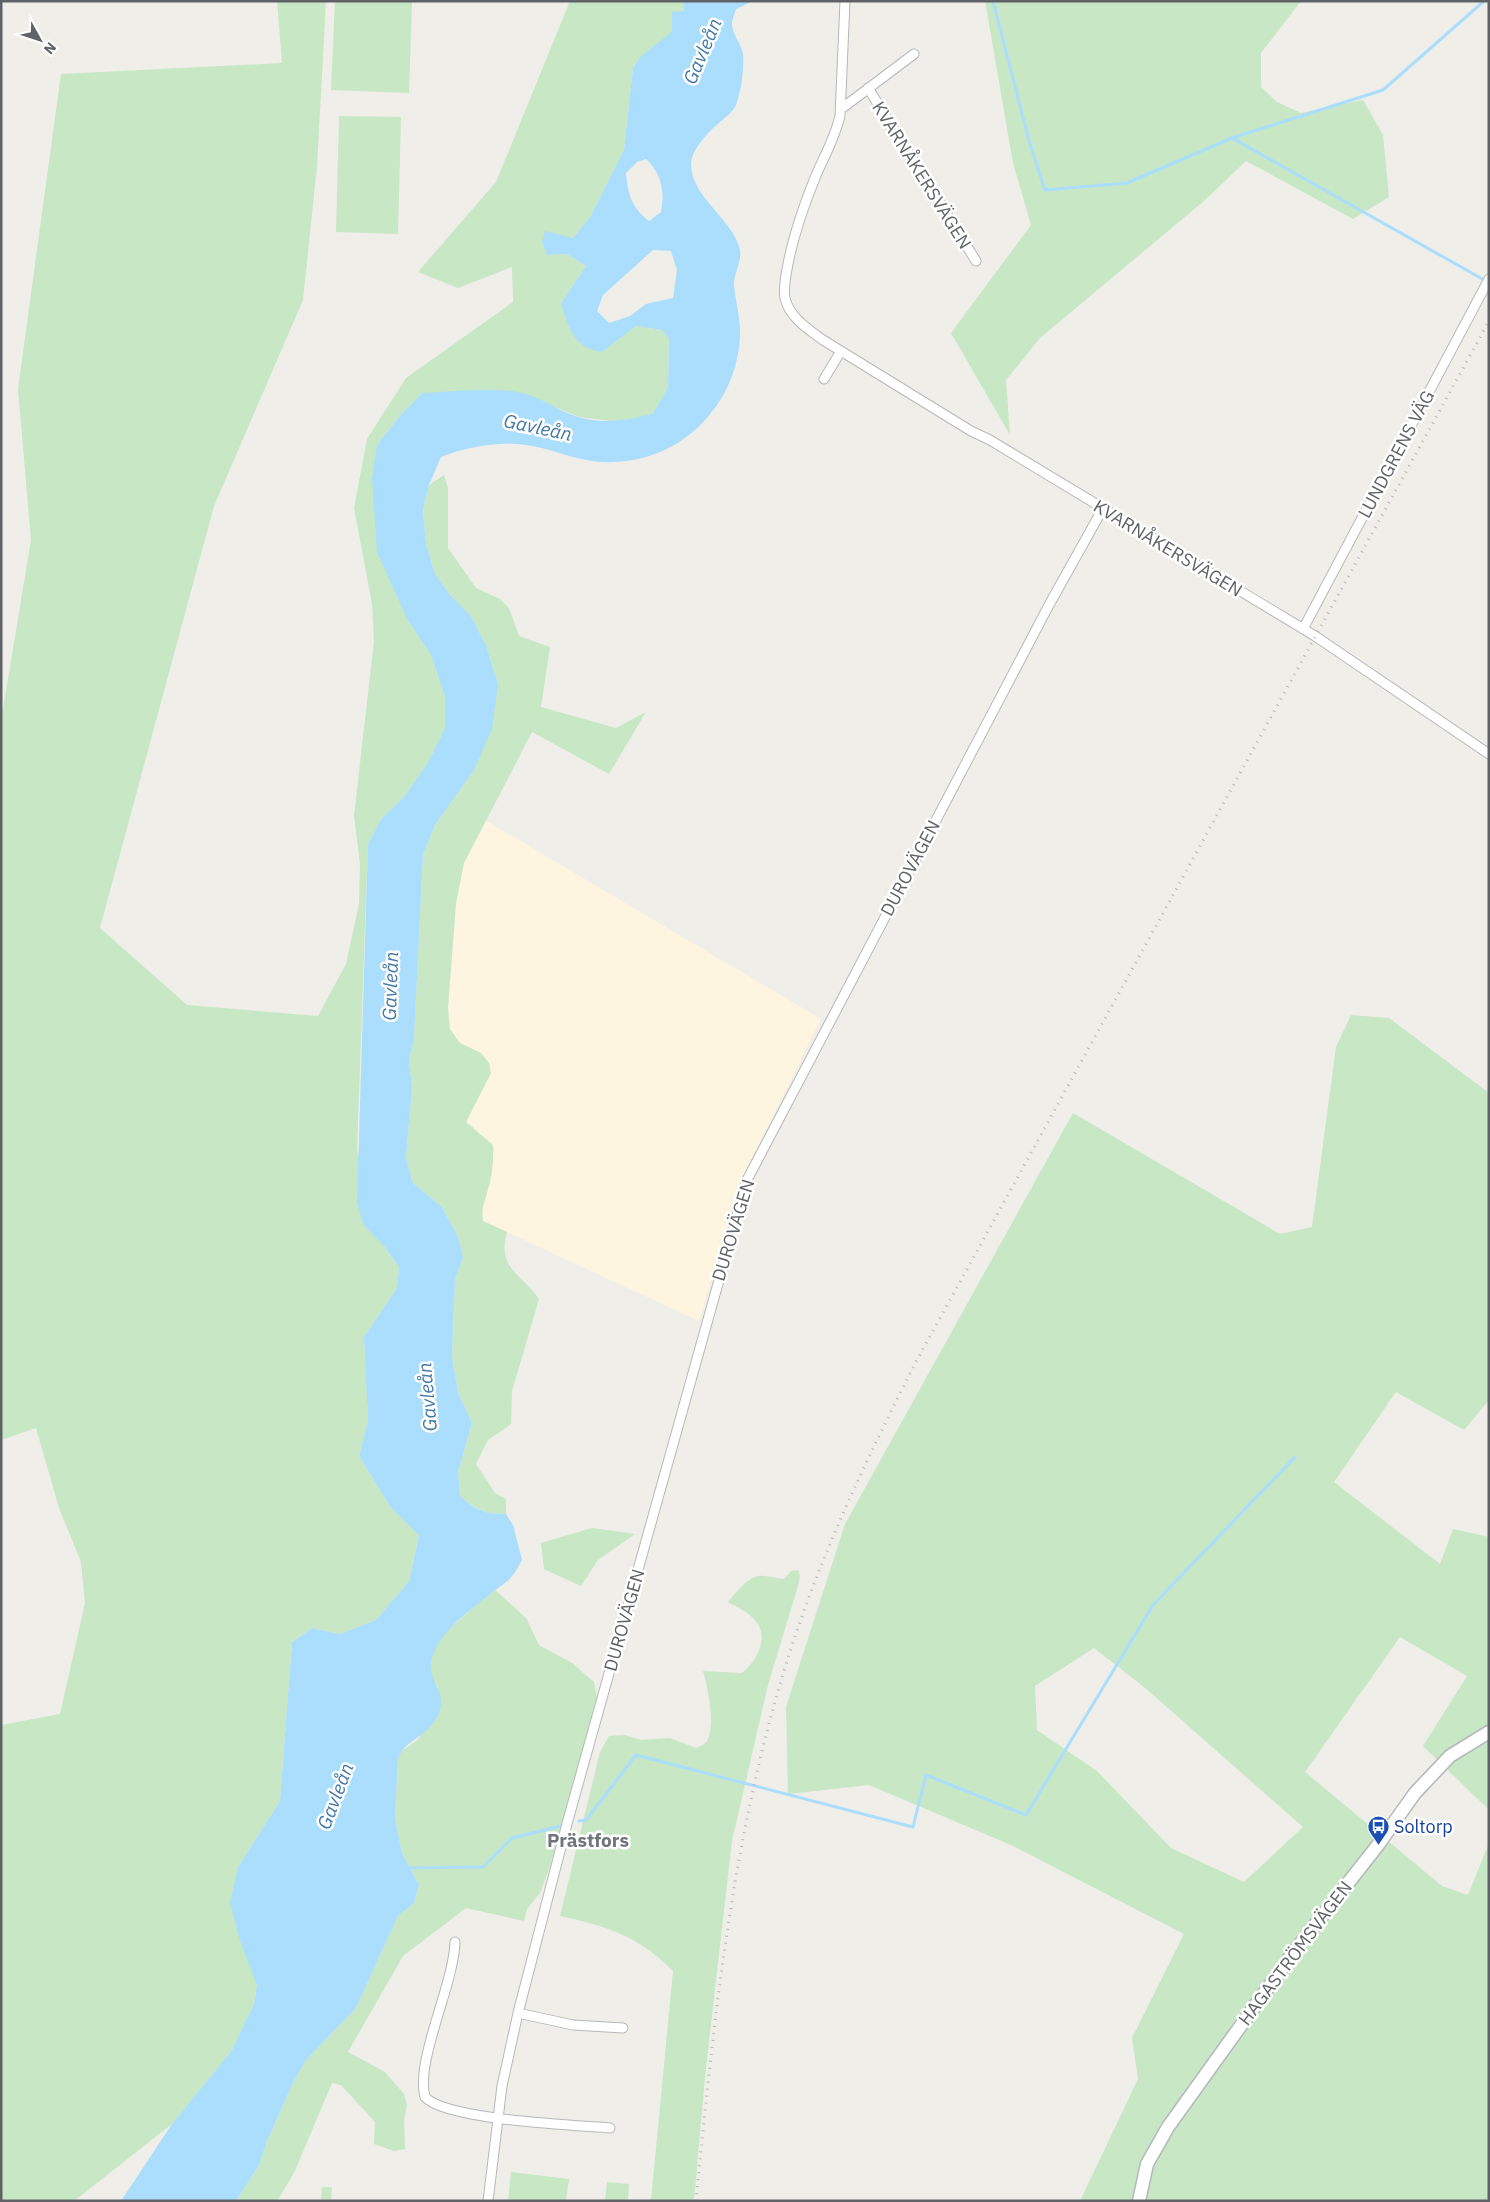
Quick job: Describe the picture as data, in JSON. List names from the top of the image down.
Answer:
{
  "streets": {
    "street": [
      "KVARNÅKERSVÄGEN",
      "LUNDGRENS VÄG",
      "DUROVÄGEN",
      "HAGASTRÖMSVÄGEN"
    ]
  },
  "crossings": [
    ["KVARNÅKERSVÄGEN", "LUNDGRENS VÄG"],
    ["KVARNÅKERSVÄGEN", "DUROVÄGEN"]
  ],
  "districts": ["Prästfors"],
  "water": ["Gavleån"],
  "places": {
    "bus stop": ["Soltorp"]
  },
  "north": "bottom right"
}
